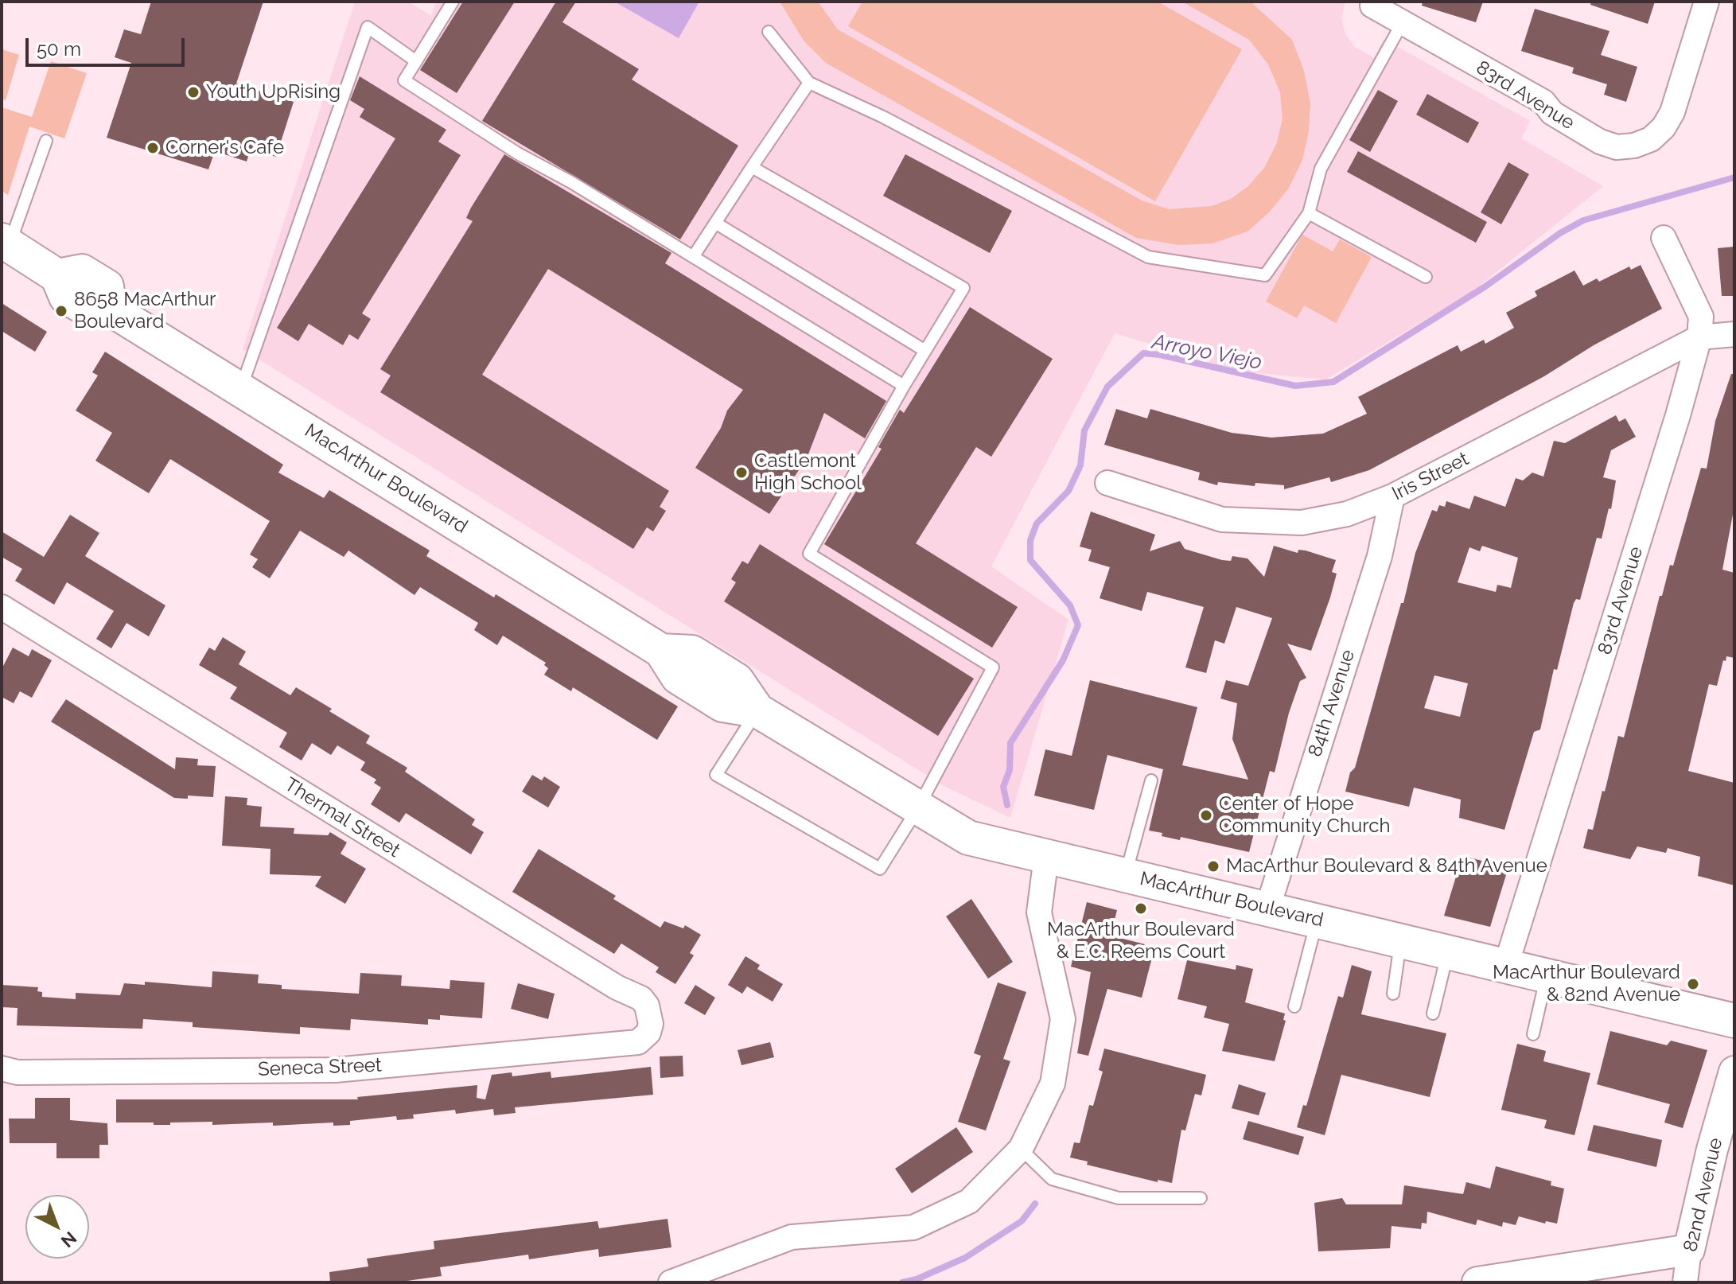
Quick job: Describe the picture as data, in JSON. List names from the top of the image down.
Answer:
{
  "streets": {
    "main road": ["MacArthur Boulevard"],
    "street": [
      "83rd Avenue",
      "Iris Street",
      "84th Avenue",
      "Thermal Street",
      "Seneca Street",
      "82nd Avenue"
    ]
  },
  "crossings": [
    ["83rd Avenue", "Iris Street"],
    ["83rd Avenue", "MacArthur Boulevard"],
    ["Iris Street", "84th Avenue"],
    ["MacArthur Boulevard", "84th Avenue"],
    ["Thermal Street", "Seneca Street"]
  ],
  "water": ["Arroyo Viejo"],
  "places": [
    "Youth UpRising",
    "Corner's Cafe",
    "8658 MacArthur Boulevard",
    "Castlemont High School",
    "Center of Hope Community Church",
    "MacArthur Boulevard & 84th Avenue",
    "MacArthur Boulevard & E.C. Reems Court",
    "MacArthur Boulevard & 82nd Avenue"
  ],
  "scale_bar": "50 m",
  "north": "bottom right"
}
